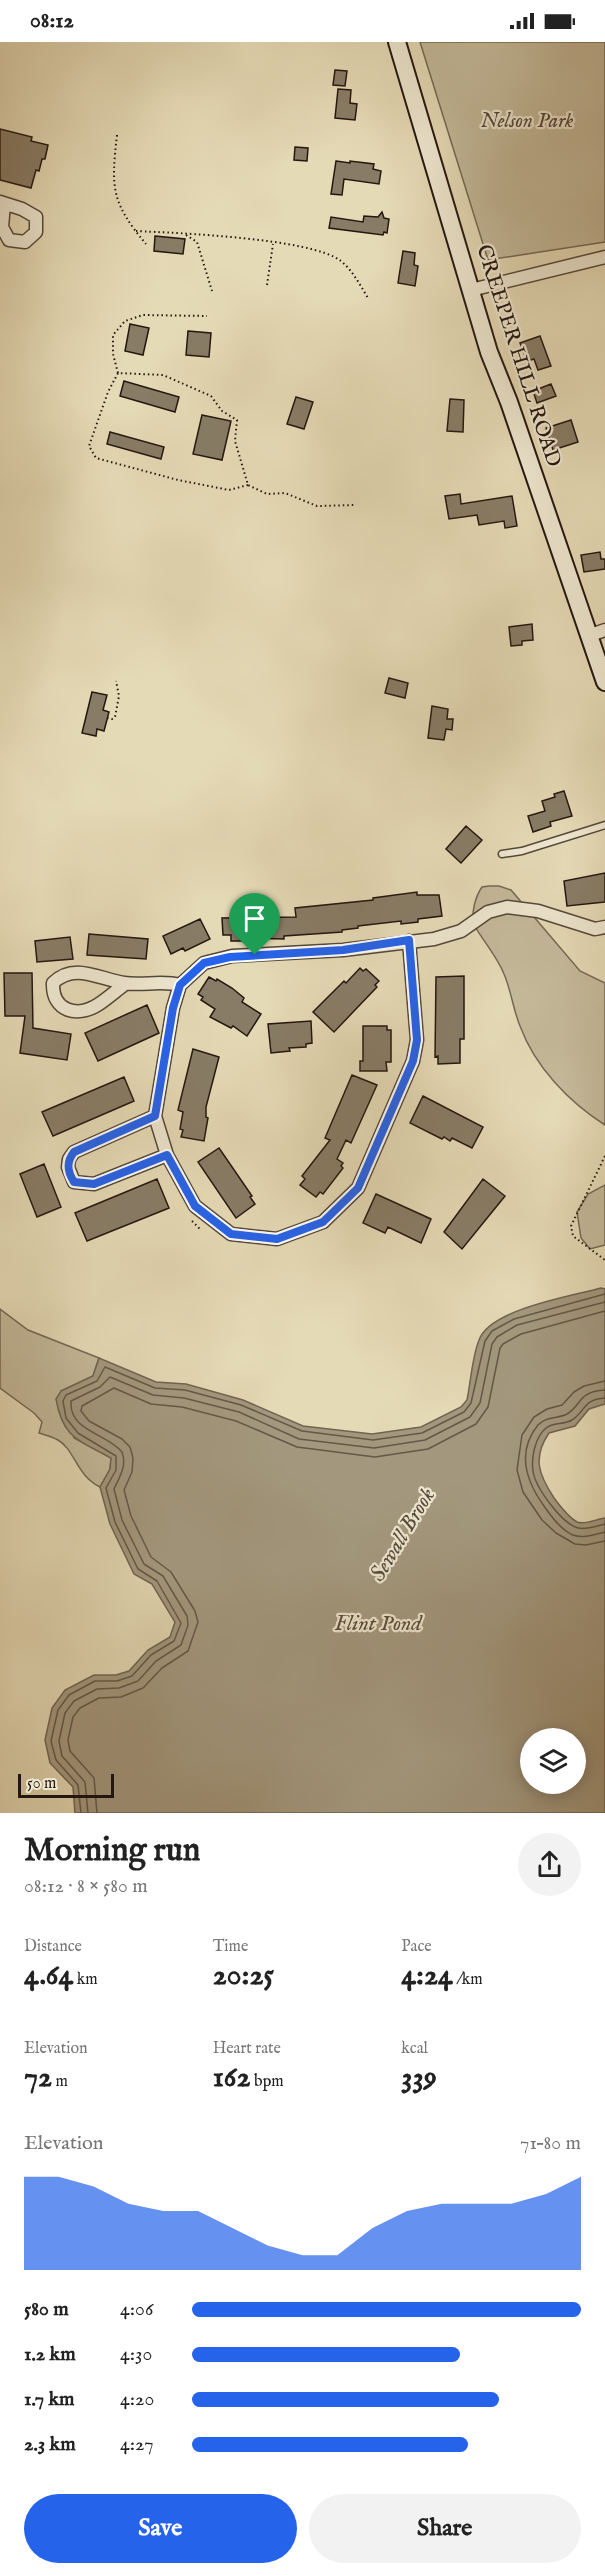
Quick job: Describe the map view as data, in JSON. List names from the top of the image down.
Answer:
{
  "streets": {
    "street": ["CREEPER HILL ROAD"]
  },
  "water": ["Sewall Brook", "Flint Pond"],
  "parks": ["Nelson Park"],
  "scale_bar": "50 m",
  "page": {
    "status": "08:12",
    "scale": "50 m",
    "heading": ["Morning run", "08:12 · 8 × 580 m"],
    "stats": [
      ["Distance", "4.64 km"],
      ["Time", "20:25"],
      ["Pace", "4:24 /km"],
      ["Elevation", "72 m"],
      ["Heart rate", "162 bpm"],
      ["kcal", "339"]
    ],
    "chart": ["Elevation", "71–80 m"],
    "list": [
      {
        "name": "580 m",
        "note": "4:06"
      },
      {
        "name": "1.2 km",
        "note": "4:30"
      },
      {
        "name": "1.7 km",
        "note": "4:20"
      },
      {
        "name": "2.3 km",
        "note": "4:27"
      }
    ],
    "buttons": ["Save", "Share"]
  }
}
